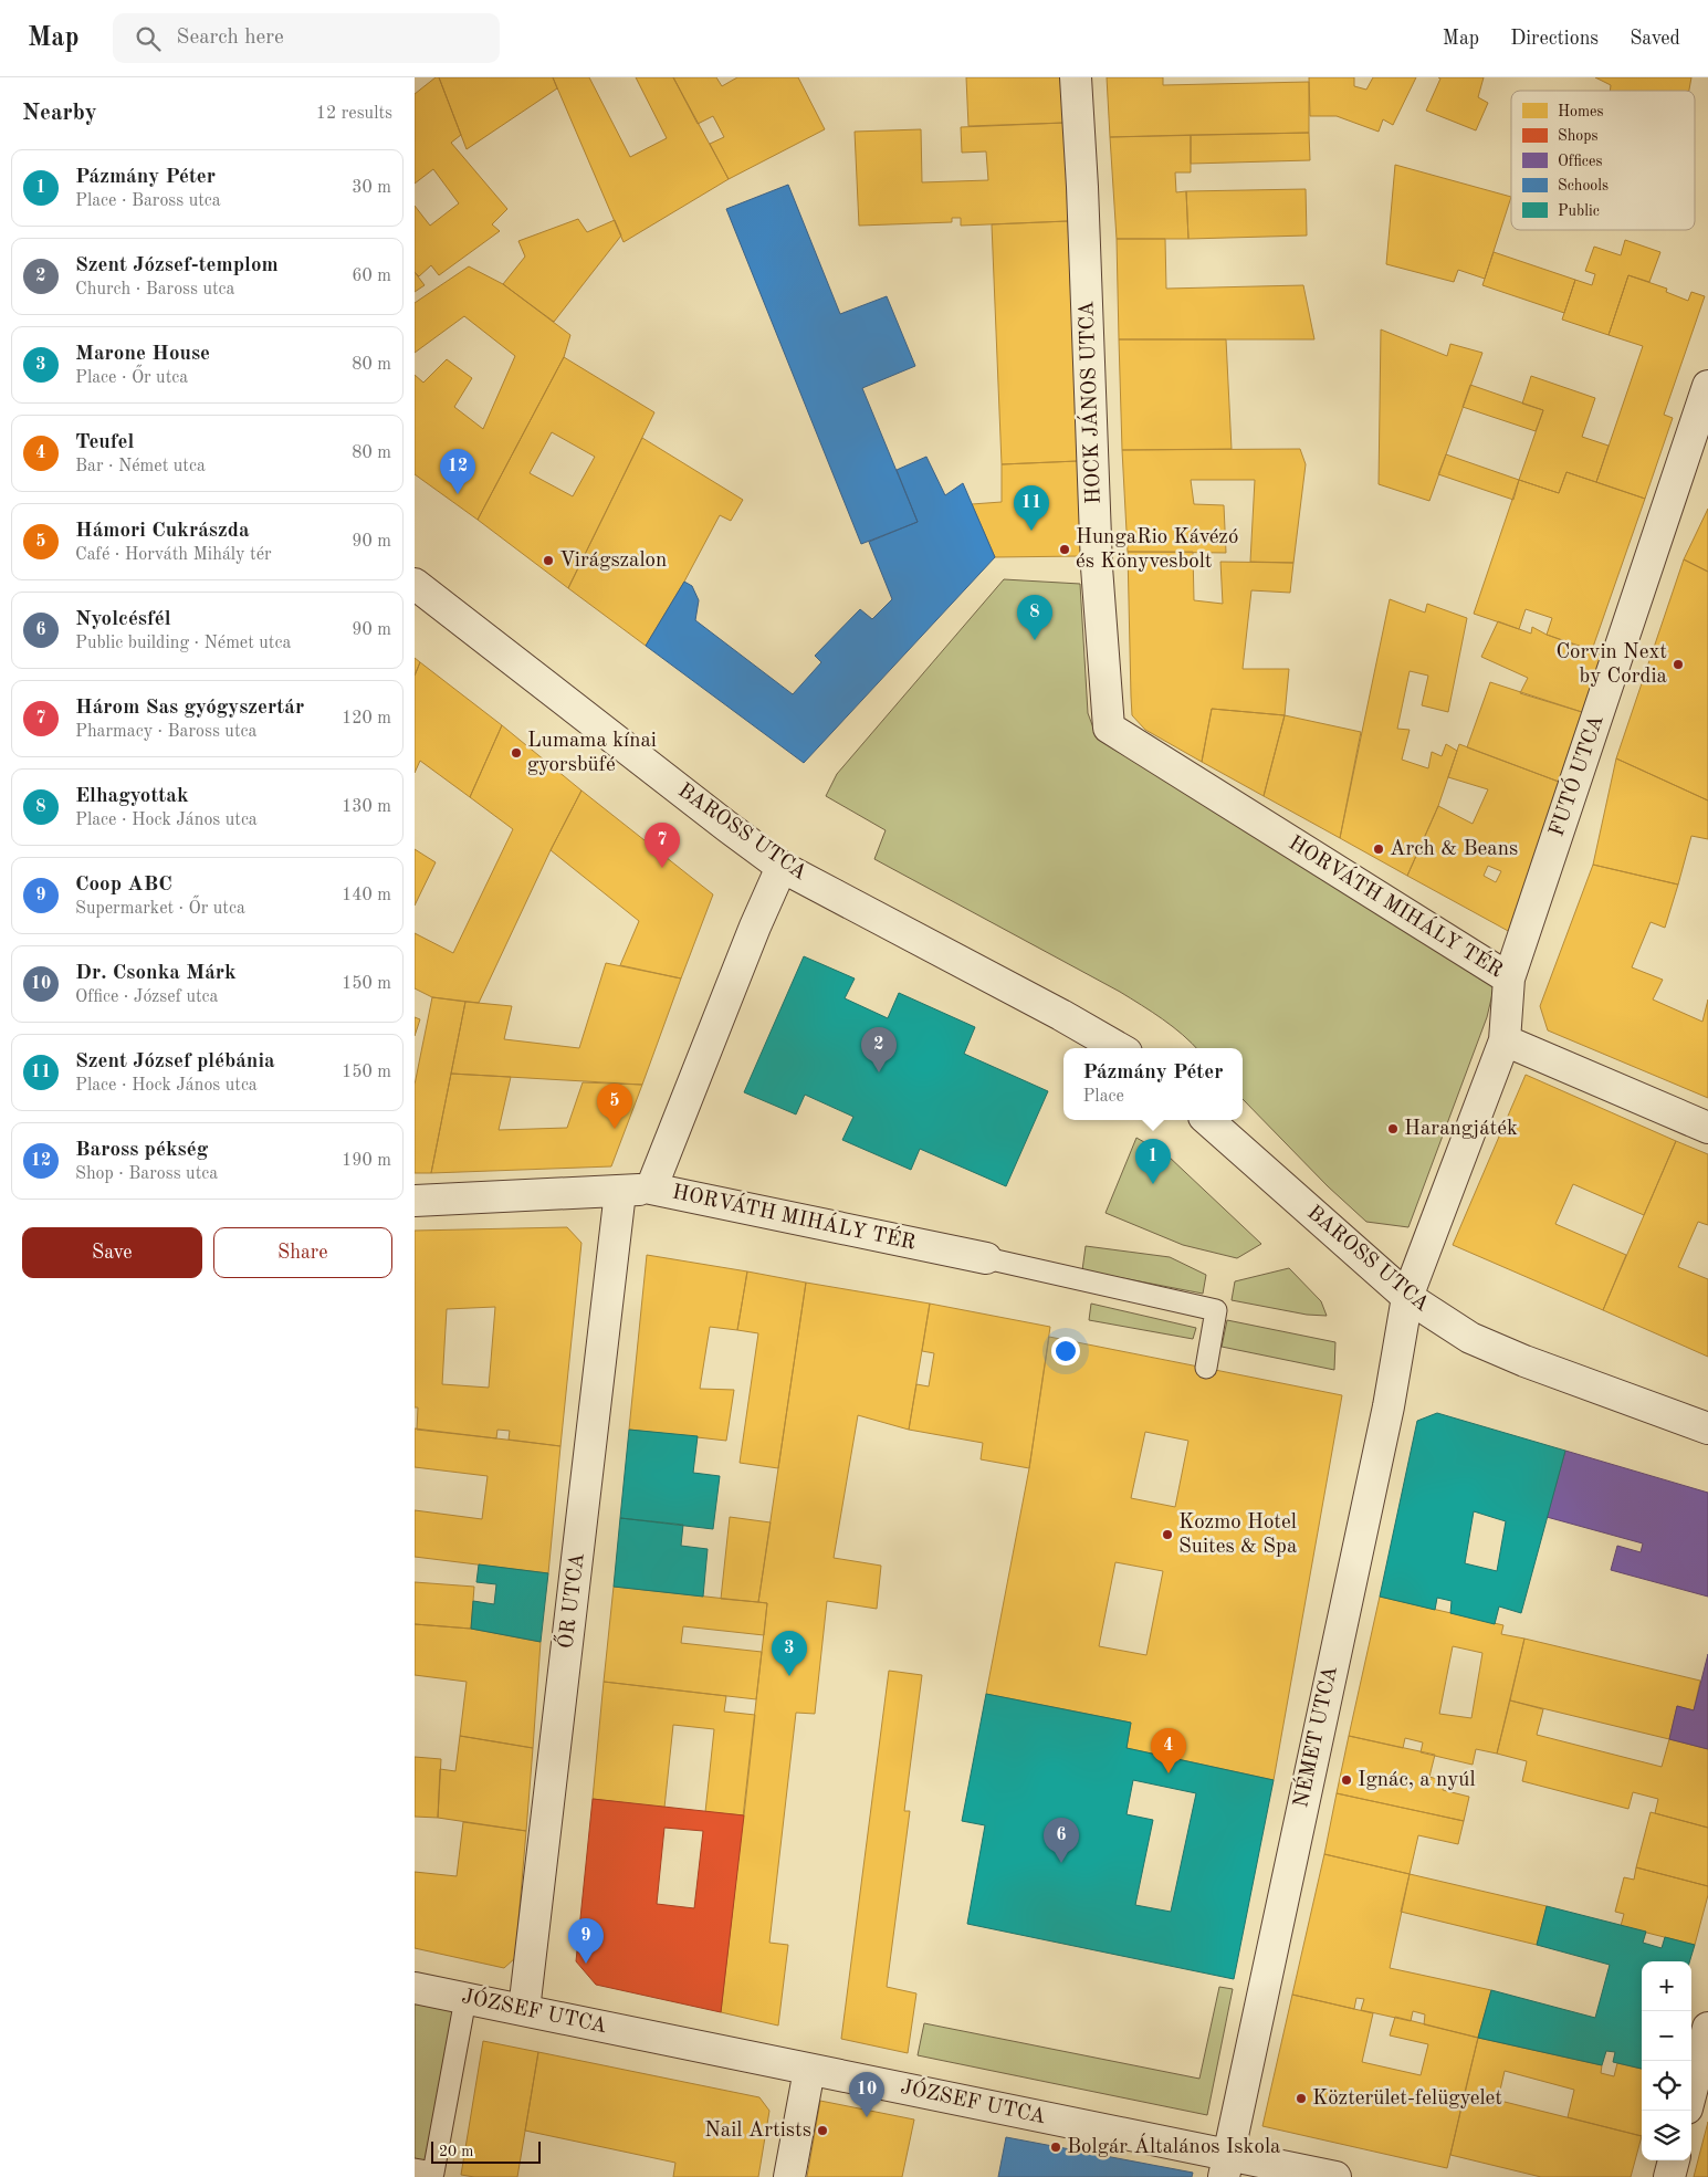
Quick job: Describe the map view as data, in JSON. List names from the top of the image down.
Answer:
{
  "streets": {
    "street": [
      "HOCK JÁNOS UTCA",
      "FUTÓ UTCA",
      "BAROSS UTCA",
      "HORVÁTH MIHÁLY TÉR",
      "ŐR UTCA",
      "NÉMET UTCA",
      "JÓZSEF UTCA"
    ]
  },
  "crossings": [
    ["HOCK JÁNOS UTCA", "HORVÁTH MIHÁLY TÉR"],
    ["FUTÓ UTCA", "HORVÁTH MIHÁLY TÉR"],
    ["BAROSS UTCA", "HORVÁTH MIHÁLY TÉR"],
    ["BAROSS UTCA", "NÉMET UTCA"],
    ["HORVÁTH MIHÁLY TÉR", "NÉMET UTCA"],
    ["ŐR UTCA", "JÓZSEF UTCA"],
    ["NÉMET UTCA", "JÓZSEF UTCA"]
  ],
  "places": [
    "HungaRio Kávézó és Könyvesbolt",
    "Virágszalon",
    "Corvin Next by Cordia",
    "Lumama kínai gyorsbüfé",
    "Arch & Beans",
    "Harangjáték",
    "Kozmo Hotel Suites & Spa",
    "Ignác, a nyúl",
    "Közterület-felügyelet",
    "Nail Artists",
    "Bolgár Általános Iskola"
  ],
  "legend": [
    "Homes",
    "Shops",
    "Offices",
    "Schools",
    "Public"
  ],
  "scale_bar": "20 m",
  "page": {
    "header": "Map",
    "search": "Search here",
    "nav": ["Map", "Directions", "Saved"],
    "heading": ["Nearby", "12 results"],
    "list": [
      {
        "mark": "1",
        "name": "Pázmány Péter",
        "note": "Place · Baross utca",
        "value": "30 m"
      },
      {
        "mark": "2",
        "name": "Szent József-templom",
        "note": "Church · Baross utca",
        "value": "60 m"
      },
      {
        "mark": "3",
        "name": "Marone House",
        "note": "Place · Őr utca",
        "value": "80 m"
      },
      {
        "mark": "4",
        "name": "Teufel",
        "note": "Bar · Német utca",
        "value": "80 m"
      },
      {
        "mark": "5",
        "name": "Hámori Cukrászda",
        "note": "Café · Horváth Mihály tér",
        "value": "90 m"
      },
      {
        "mark": "6",
        "name": "Nyolcésfél",
        "note": "Public building · Német utca",
        "value": "90 m"
      },
      {
        "mark": "7",
        "name": "Három Sas gyógyszertár",
        "note": "Pharmacy · Baross utca",
        "value": "120 m"
      },
      {
        "mark": "8",
        "name": "Elhagyottak",
        "note": "Place · Hock János utca",
        "value": "130 m"
      },
      {
        "mark": "9",
        "name": "Coop ABC",
        "note": "Supermarket · Őr utca",
        "value": "140 m"
      },
      {
        "mark": "10",
        "name": "Dr. Csonka Márk",
        "note": "Office · József utca",
        "value": "150 m"
      },
      {
        "mark": "11",
        "name": "Szent József plébánia",
        "note": "Place · Hock János utca",
        "value": "150 m"
      },
      {
        "mark": "12",
        "name": "Baross pékség",
        "note": "Shop · Baross utca",
        "value": "190 m"
      }
    ],
    "pins": [
      "12",
      "11",
      "8",
      "7",
      "2",
      "5",
      "1",
      "3",
      "4",
      "6",
      "9",
      "10"
    ],
    "popup": ["Pázmány Péter", "Place"],
    "buttons": ["Save", "Share"],
    "map_buttons": ["+", "−"],
    "scale": "20 m"
  }
}
